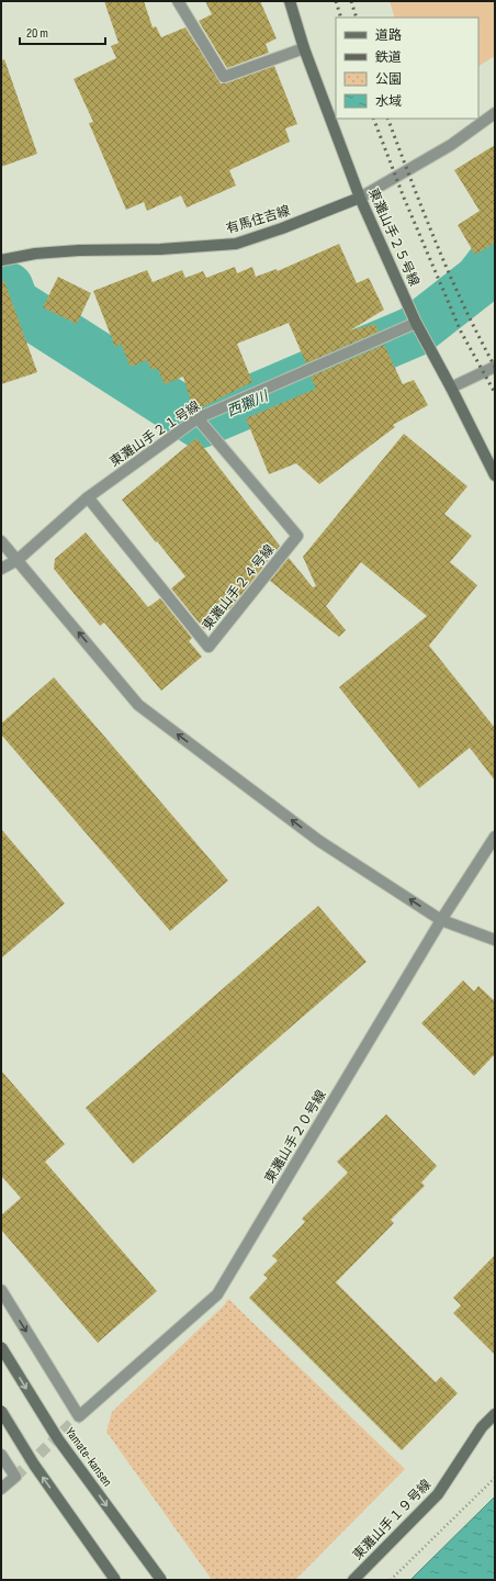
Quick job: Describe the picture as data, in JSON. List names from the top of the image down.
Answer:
{
  "streets": {
    "street": [
      "有馬住吉線",
      "東灘山手２５号線",
      "東灘山手２１号線",
      "東灘山手２４号線",
      "東灘山手２０号線",
      "Yamate-kansen",
      "東灘山手１９号線"
    ]
  },
  "crossings": [
    ["有馬住吉線", "東灘山手２５号線"],
    ["東灘山手２５号線", "東灘山手２１号線"],
    ["東灘山手２１号線", "東灘山手２４号線"]
  ],
  "water": ["西獺川"],
  "legend": [
    "道路",
    "鉄道",
    "公園",
    "水域"
  ],
  "scale_bar": "20 m"
}
